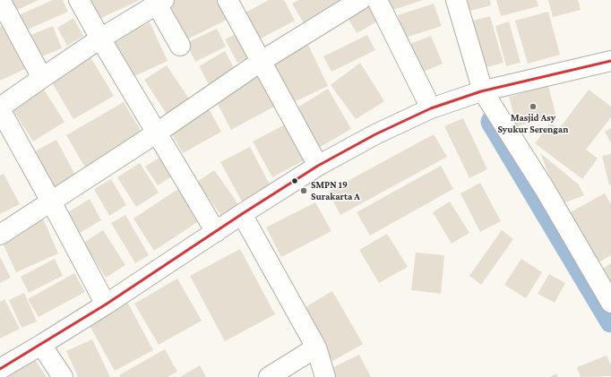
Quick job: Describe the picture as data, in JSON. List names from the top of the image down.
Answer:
{
  "places": ["Masjid Asy Syukur Serengan", "SMPN 19 Surakarta A"]
}
